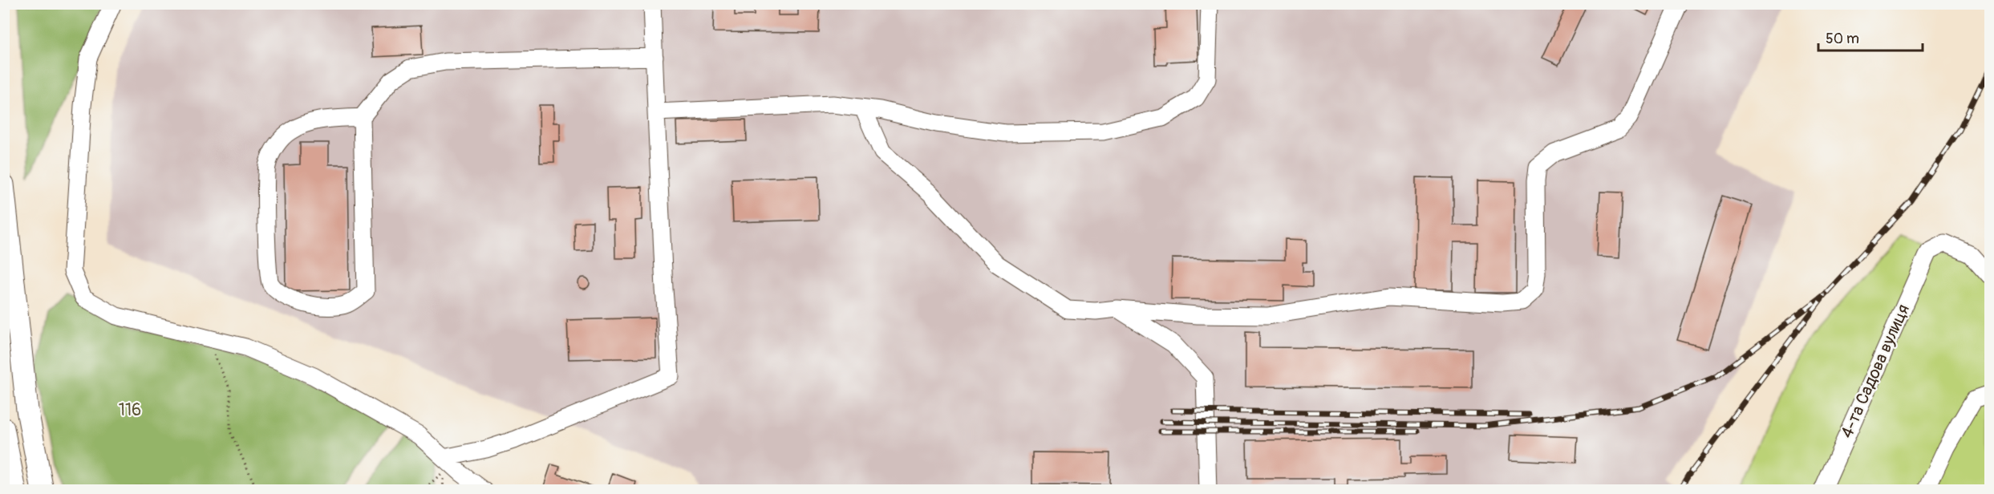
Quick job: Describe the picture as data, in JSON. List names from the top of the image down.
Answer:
{
  "streets": {
    "street": ["4-та Садова вулиця"]
  },
  "parks": ["116"],
  "scale_bar": "50 m"
}
